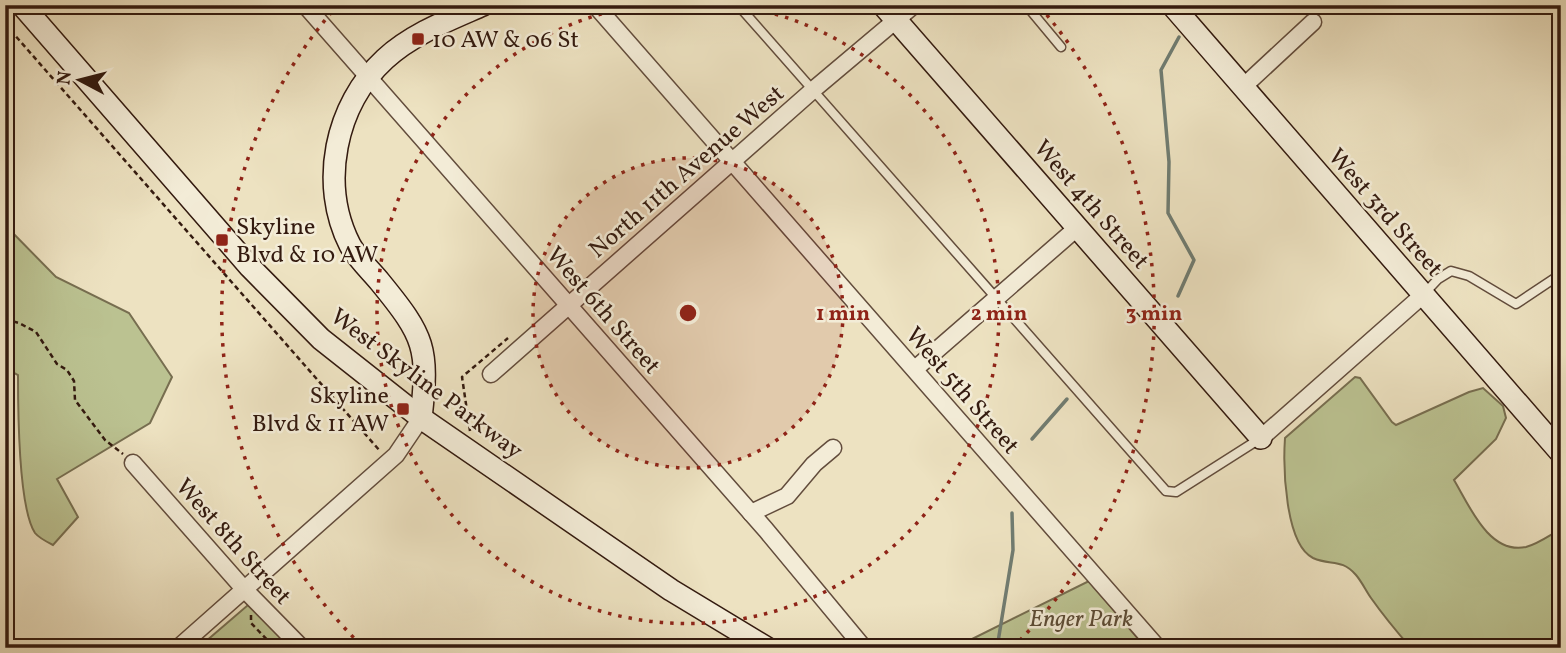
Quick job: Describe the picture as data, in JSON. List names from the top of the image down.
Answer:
{
  "streets": {
    "street": [
      "North 11th Avenue West",
      "West 4th Street",
      "West 3rd Street",
      "West 6th Street",
      "West Skyline Parkway",
      "West 5th Street",
      "West 8th Street"
    ]
  },
  "crossings": [
    ["North 11th Avenue West", "West 4th Street"],
    ["North 11th Avenue West", "West 6th Street"],
    ["North 11th Avenue West", "West 5th Street"]
  ],
  "parks": ["Enger Park"],
  "places": {
    "transit": ["10 AW & 06 St", "Skyline Blvd & 10 AW", "Skyline Blvd & 11 AW"]
  },
  "north": "left",
  "rings": ["1 min", "2 min", "3 min"]
}
